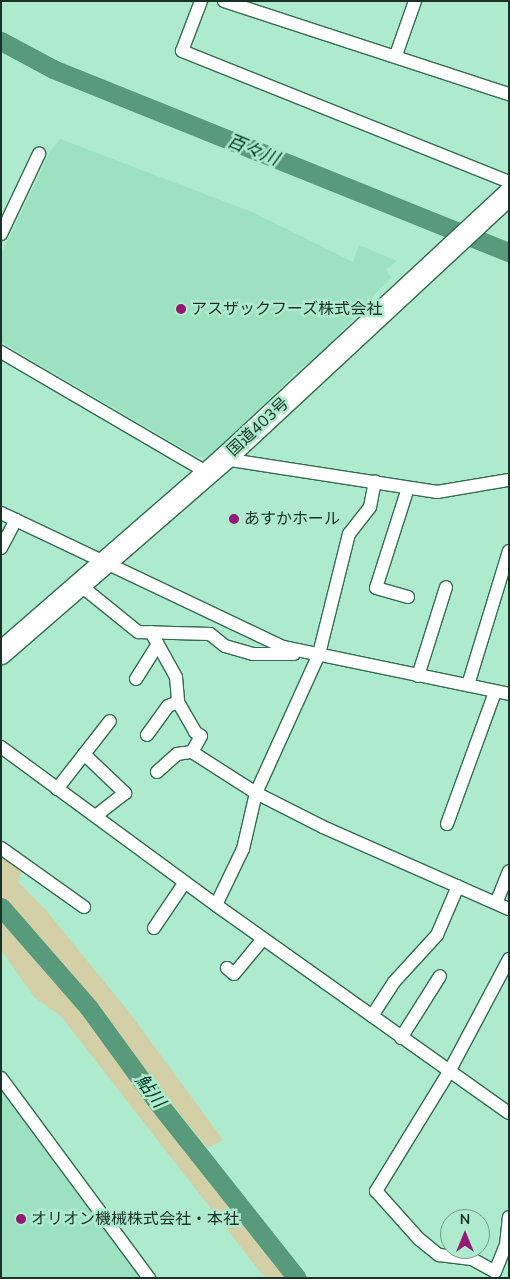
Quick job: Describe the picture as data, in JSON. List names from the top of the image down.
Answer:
{
  "streets": {
    "highway": ["国道403号"]
  },
  "water": ["百々川", "鮎川"],
  "places": ["アスザックフーズ株式会社", "あすかホール", "オリオン機械株式会社・本社"],
  "north": "top"
}
